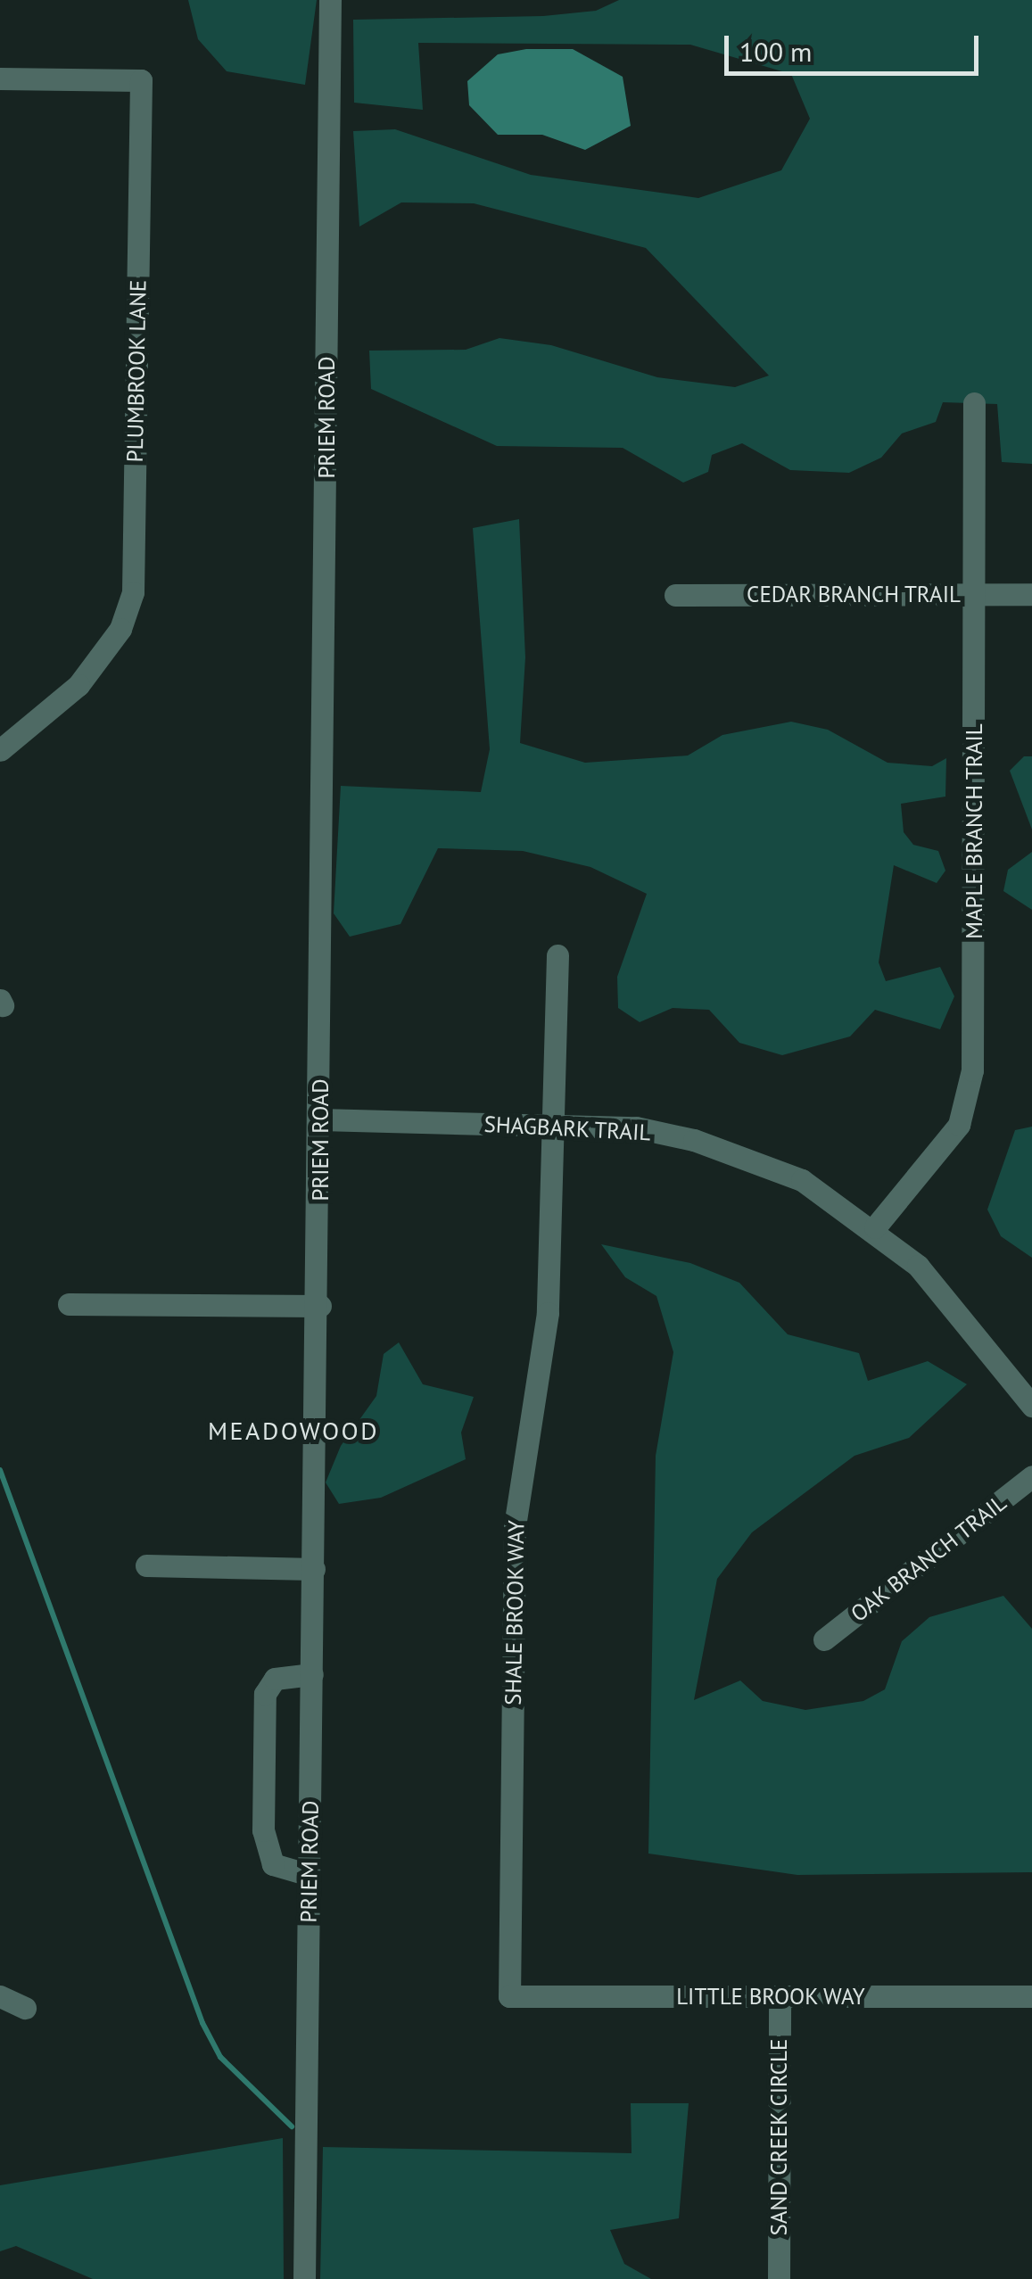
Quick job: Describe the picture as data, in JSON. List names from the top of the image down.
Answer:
{
  "streets": {
    "street": [
      "PLUMBROOK LANE",
      "PRIEM ROAD",
      "CEDAR BRANCH TRAIL",
      "MAPLE BRANCH TRAIL",
      "SHAGBARK TRAIL",
      "OAK BRANCH TRAIL",
      "SHALE BROOK WAY",
      "LITTLE BROOK WAY",
      "SAND CREEK CIRCLE"
    ]
  },
  "crossings": [
    ["PRIEM ROAD", "SHAGBARK TRAIL"],
    ["CEDAR BRANCH TRAIL", "MAPLE BRANCH TRAIL"],
    ["MAPLE BRANCH TRAIL", "SHAGBARK TRAIL"],
    ["SHAGBARK TRAIL", "SHALE BROOK WAY"],
    ["SHALE BROOK WAY", "LITTLE BROOK WAY"],
    ["LITTLE BROOK WAY", "SAND CREEK CIRCLE"]
  ],
  "districts": ["MEADOWOOD"],
  "scale_bar": "100 m"
}
